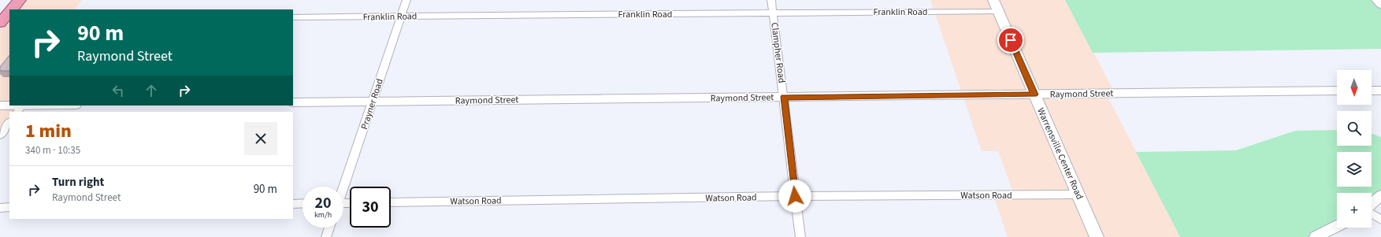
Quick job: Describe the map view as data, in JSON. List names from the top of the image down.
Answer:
{
  "streets": {
    "main road": ["Warrensville Center Road"],
    "street": [
      "Franklin Road",
      "Clampher Road",
      "Raymond Street",
      "Prayner Road",
      "Watson Road"
    ]
  },
  "crossings": [
    ["Franklin Road", "Clampher Road"],
    ["Franklin Road", "Prayner Road"],
    ["Franklin Road", "Warrensville Center Road"],
    ["Clampher Road", "Raymond Street"],
    ["Clampher Road", "Watson Road"],
    ["Raymond Street", "Prayner Road"],
    ["Raymond Street", "Warrensville Center Road"],
    ["Warrensville Center Road", "Watson Road"]
  ],
  "north": "bottom",
  "page": {
    "turn": ["90 m", "Raymond Street"],
    "map_buttons": "+",
    "heading": ["1 min", "340 m · 10:35"],
    "list": [
      {
        "name": "Turn right",
        "note": "Raymond Street",
        "value": "90 m"
      }
    ],
    "speed": "20 km/h",
    "limit": "30"
  }
}
